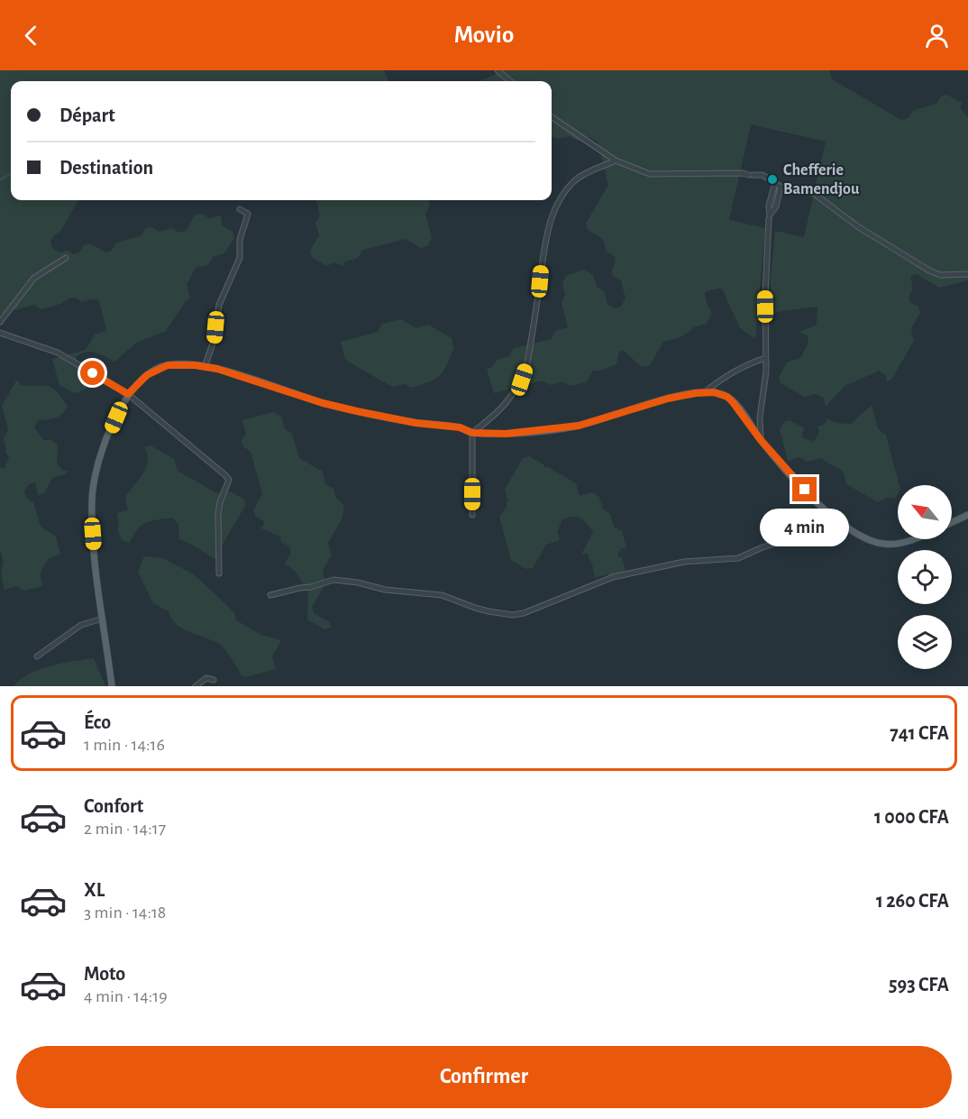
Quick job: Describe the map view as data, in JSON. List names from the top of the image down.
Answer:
{
  "places": ["Chefferie Bamendjou"],
  "north": "top left",
  "page": {
    "header": "Movio",
    "banner": ["Départ", "Destination"],
    "bubble": "4 min",
    "list": [
      {
        "name": "Éco",
        "note": "1 min · 14:16",
        "value": "741 CFA"
      },
      {
        "name": "Confort",
        "note": "2 min · 14:17",
        "value": "1 000 CFA"
      },
      {
        "name": "XL",
        "note": "3 min · 14:18",
        "value": "1 260 CFA"
      },
      {
        "name": "Moto",
        "note": "4 min · 14:19",
        "value": "593 CFA"
      }
    ],
    "buttons": "Confirmer"
  }
}
